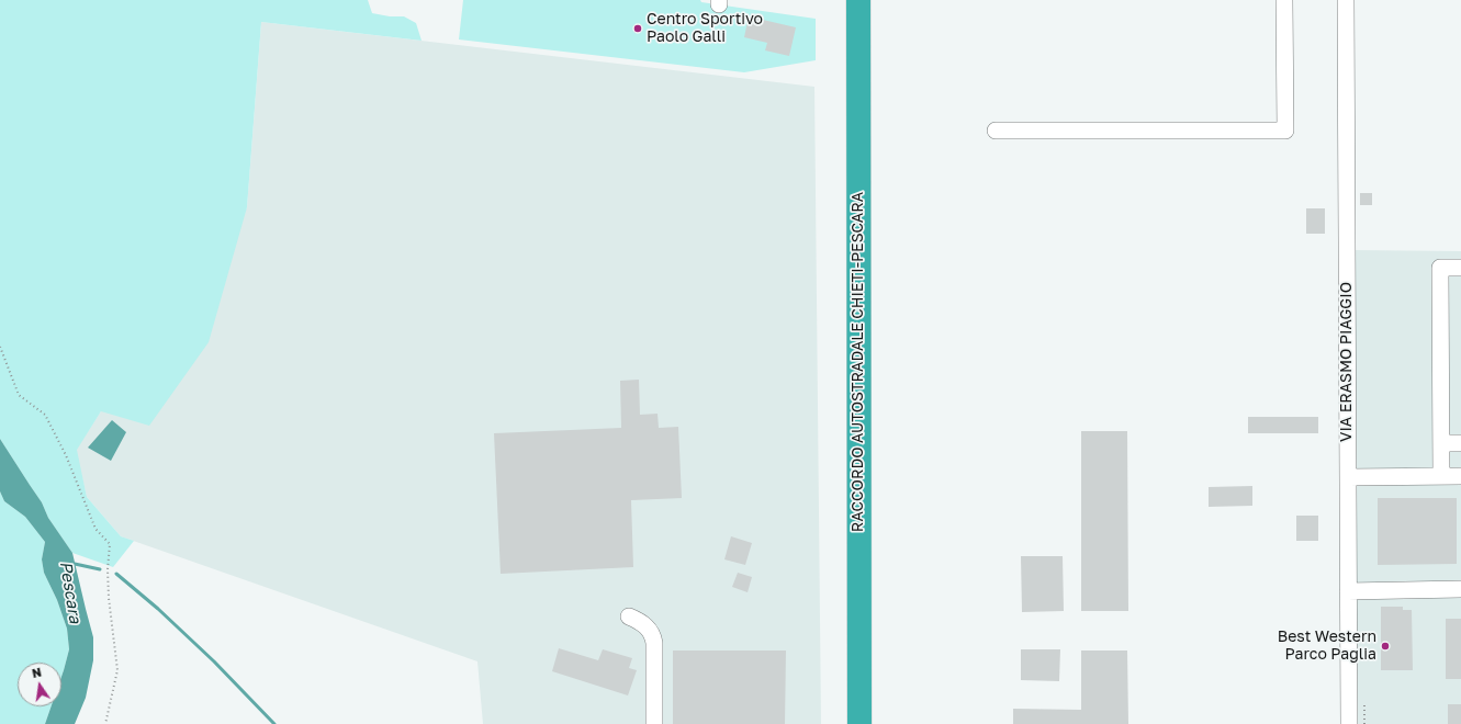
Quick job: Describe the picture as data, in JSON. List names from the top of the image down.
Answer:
{
  "streets": {
    "highway": ["RACCORDO AUTOSTRADALE CHIETI-PESCARA"],
    "street": ["VIA ERASMO PIAGGIO"]
  },
  "water": ["Pescara"],
  "places": ["Centro Sportivo Paolo Galli", "Best Western Parco Paglia"],
  "north": "top"
}
